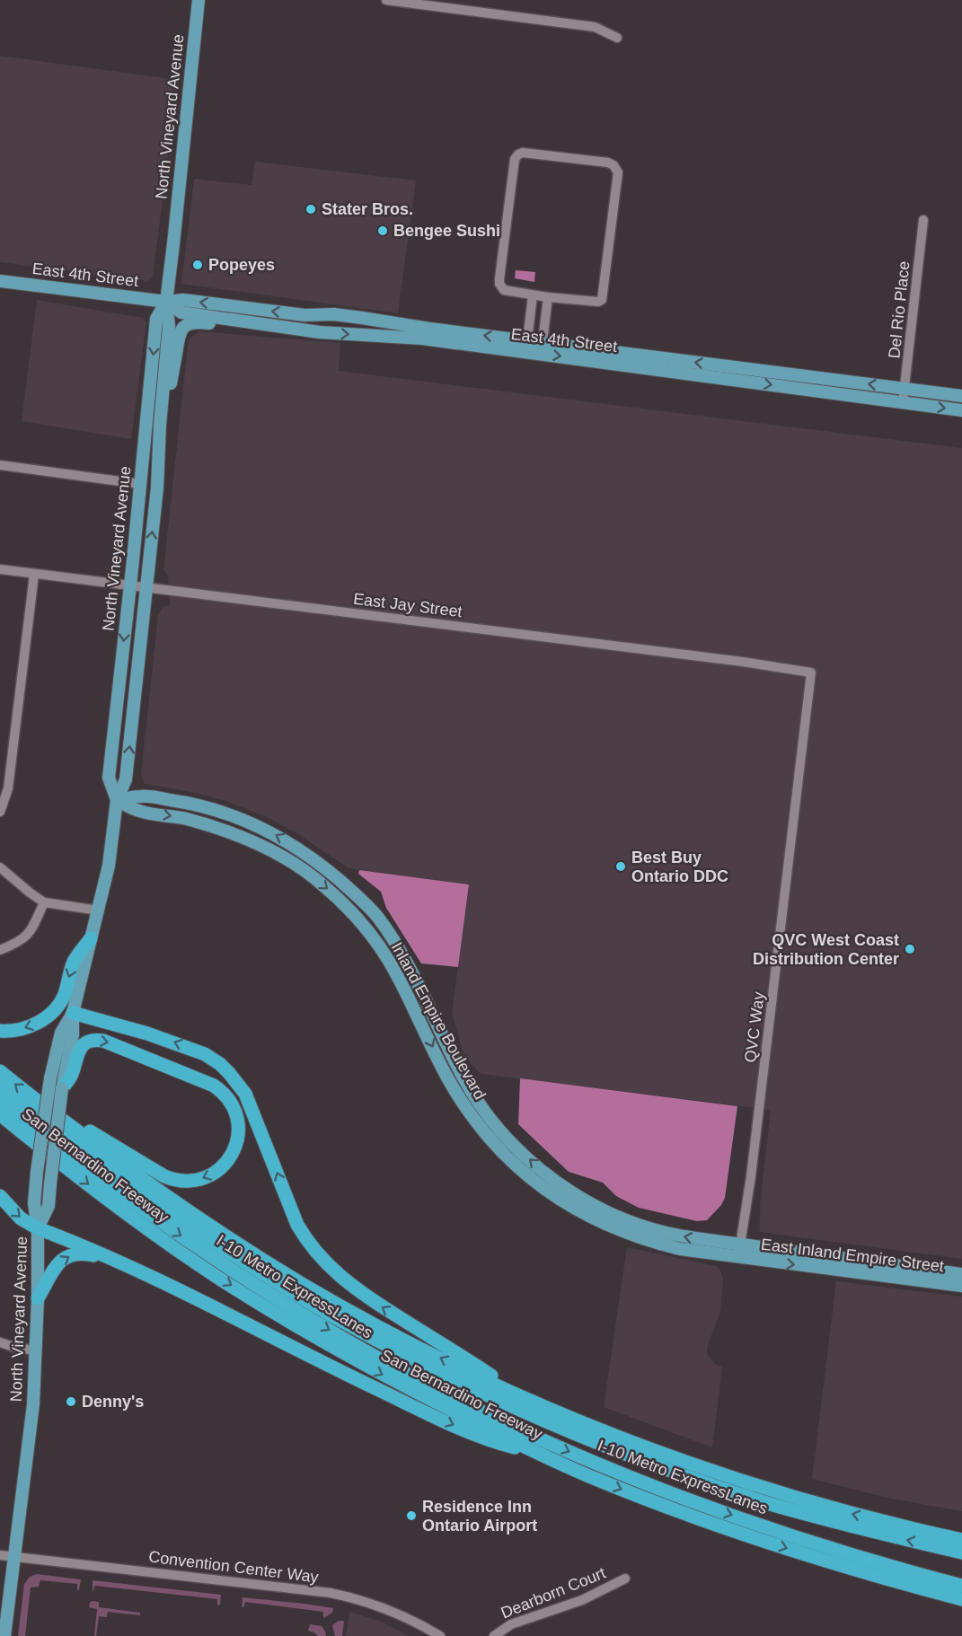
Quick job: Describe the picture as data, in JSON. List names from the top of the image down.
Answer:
{
  "streets": {
    "highway": ["San Bernardino Freeway", "I-10 Metro ExpressLanes"],
    "main road": [
      "North Vineyard Avenue",
      "East 4th Street",
      "Inland Empire Boulevard",
      "East Inland Empire Street"
    ],
    "street": [
      "Del Rio Place",
      "East Jay Street",
      "QVC Way",
      "Convention Center Way",
      "Dearborn Court"
    ]
  },
  "crossings": [
    ["North Vineyard Avenue", "East 4th Street"],
    ["North Vineyard Avenue", "East Jay Street"],
    ["North Vineyard Avenue", "Inland Empire Boulevard"],
    ["North Vineyard Avenue", "Convention Center Way"],
    ["East 4th Street", "Del Rio Place"],
    ["East Jay Street", "QVC Way"],
    ["Inland Empire Boulevard", "QVC Way"],
    ["Inland Empire Boulevard", "East Inland Empire Street"],
    ["QVC Way", "East Inland Empire Street"]
  ],
  "places": [
    "Stater Bros.",
    "Bengee Sushi",
    "Popeyes",
    "Best Buy Ontario DDC",
    "QVC West Coast Distribution Center",
    "Denny's",
    "Residence Inn Ontario Airport"
  ]
}
